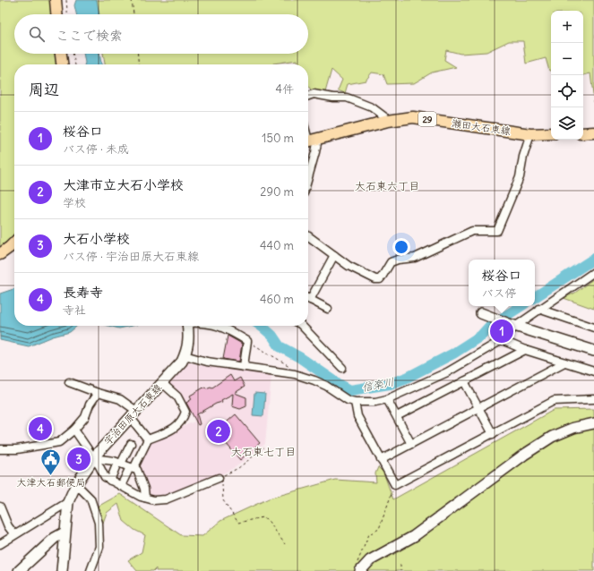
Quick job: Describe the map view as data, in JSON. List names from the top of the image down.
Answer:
{
  "streets": {
    "main road": ["29", "瀬田大石東線"],
    "street": ["宇治田原大石東線"]
  },
  "districts": ["大石東六丁目", "大石東七丁目"],
  "water": ["信楽川"],
  "places": {
    "public building": ["大津大石郵便局"]
  },
  "page": {
    "map_buttons": ["+", "−"],
    "search": "ここで検索",
    "heading": ["周辺", "4件"],
    "list": [
      {
        "mark": "1",
        "name": "桜谷口",
        "note": "バス停 · 未成",
        "value": "150 m"
      },
      {
        "mark": "2",
        "name": "大津市立大石小学校",
        "note": "学校",
        "value": "290 m"
      },
      {
        "mark": "3",
        "name": "大石小学校",
        "note": "バス停 · 宇治田原大石東線",
        "value": "440 m"
      },
      {
        "mark": "4",
        "name": "長寿寺",
        "note": "寺社",
        "value": "460 m"
      }
    ],
    "popup": ["桜谷口", "バス停"],
    "pins": [
      "1",
      "4",
      "2",
      "3"
    ]
  }
}
